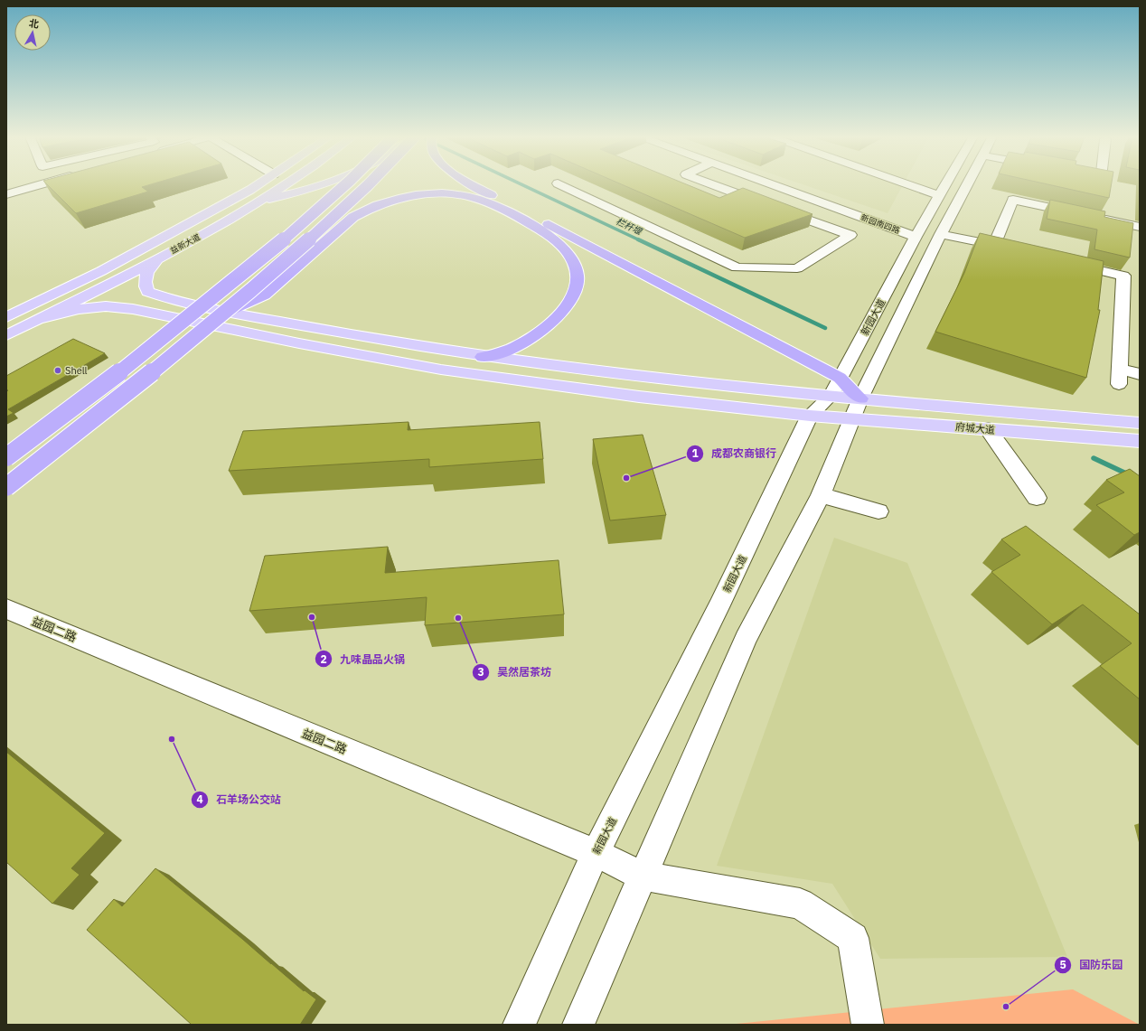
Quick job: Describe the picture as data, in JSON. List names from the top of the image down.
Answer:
{
  "streets": {
    "main road": ["益新大道", "府城大道"],
    "street": ["新园南四路", "新园大道", "益园二路"]
  },
  "crossings": [
    ["新园南四路", "新园大道"],
    ["益新大道", "府城大道"],
    ["新园大道", "府城大道"],
    ["新园大道", "益园二路"]
  ],
  "water": ["栏杆堰"],
  "places": [
    "Shell",
    "成都农商银行",
    "九味晶品火锅",
    "昊然居茶坊",
    "石羊场公交站",
    "国防乐园"
  ],
  "north": "top"
}
